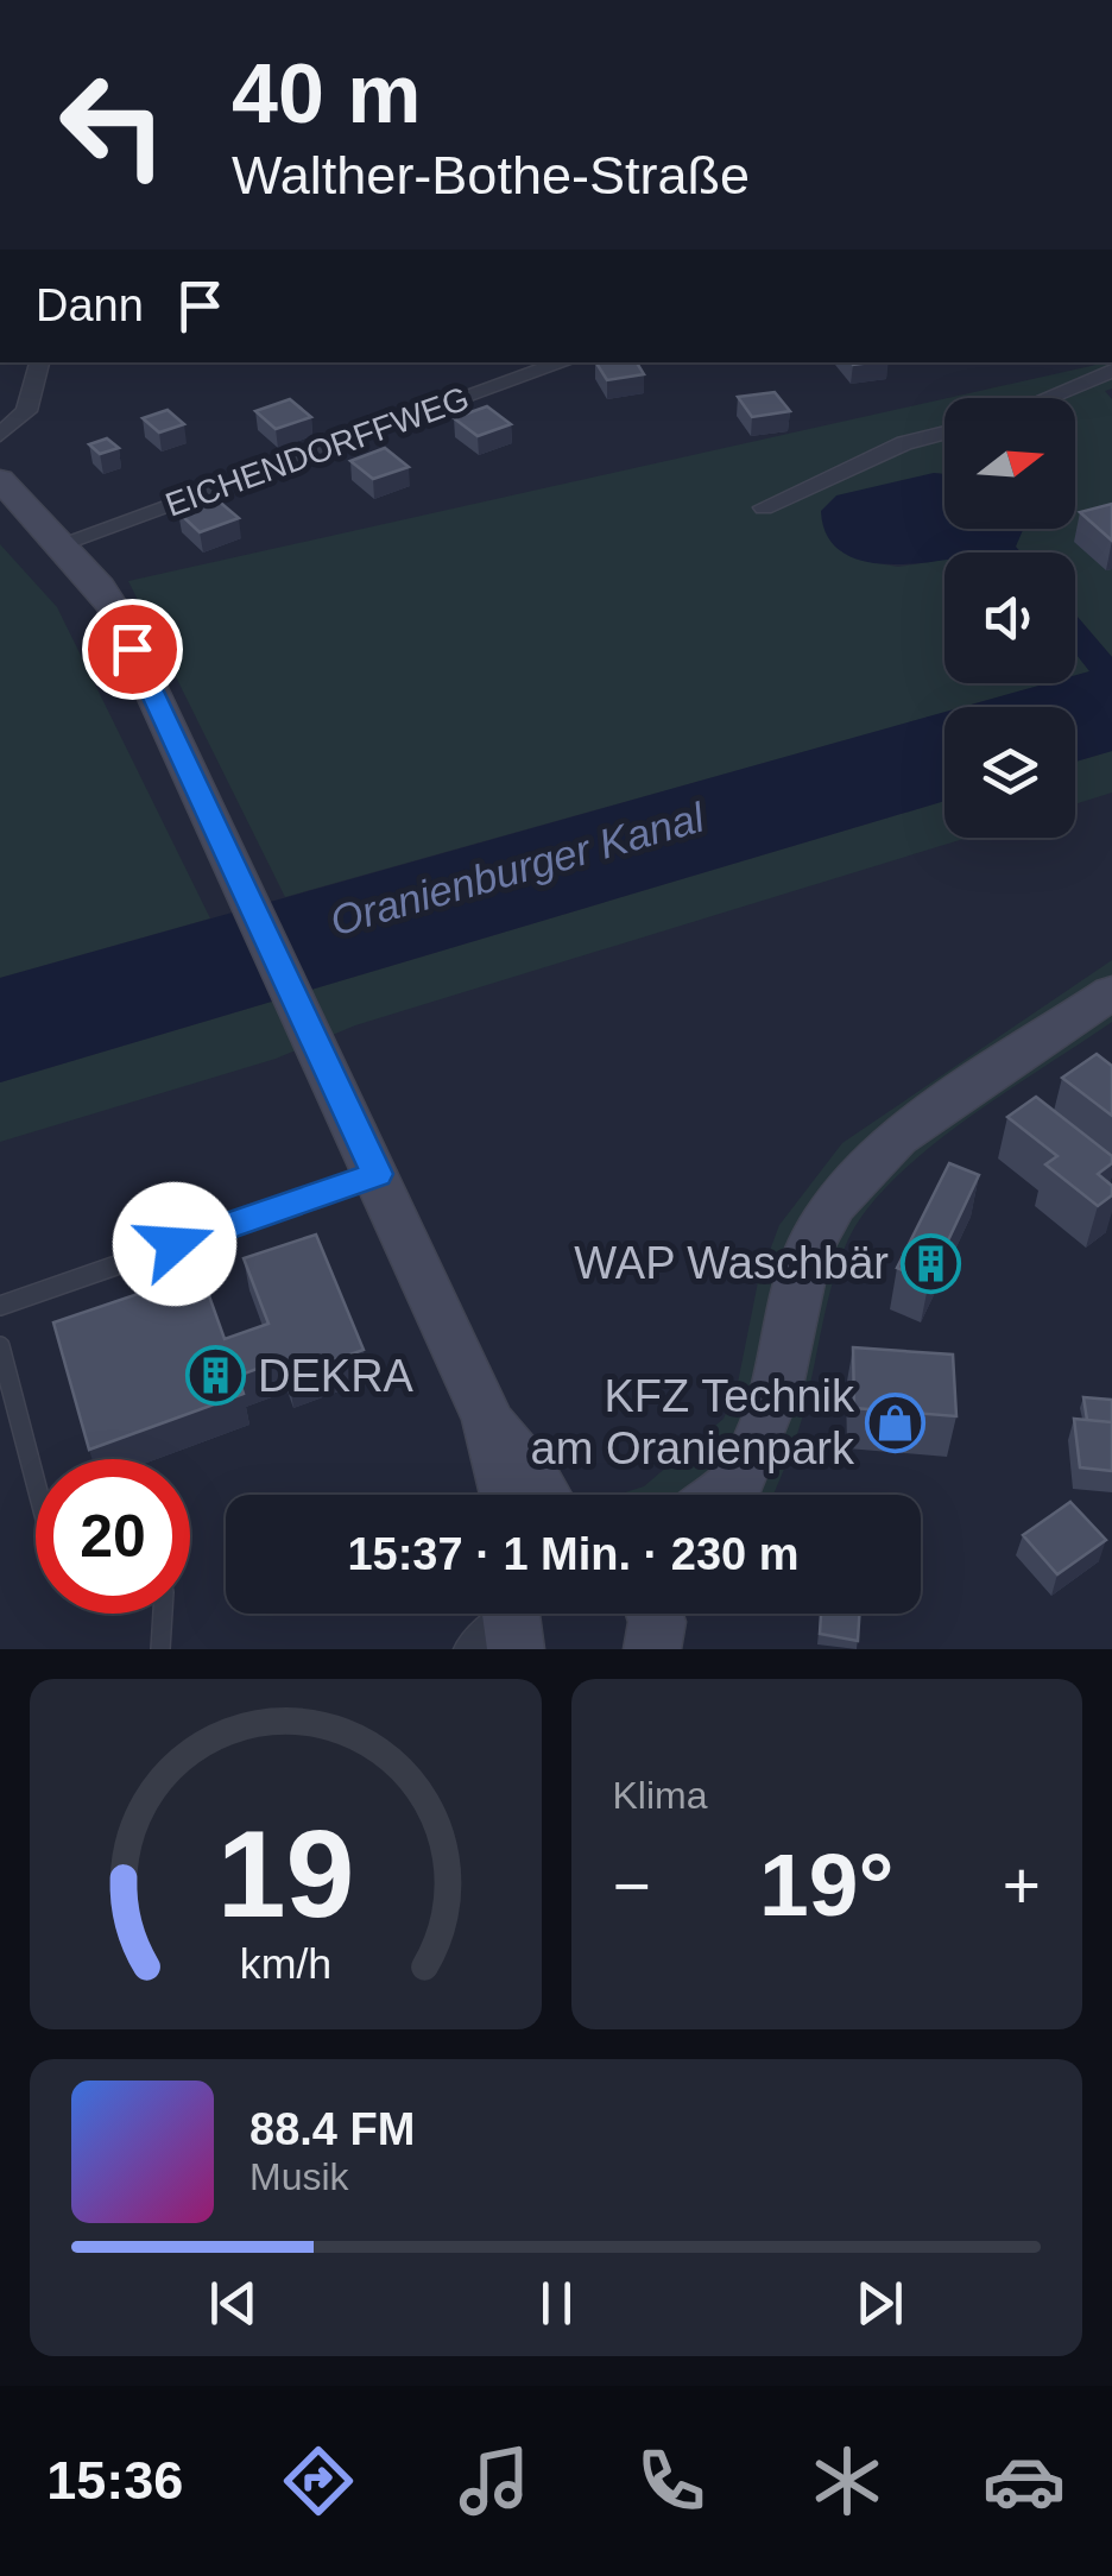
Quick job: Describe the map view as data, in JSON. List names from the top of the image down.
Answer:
{
  "streets": {
    "street": ["EICHENDORFFWEG"]
  },
  "water": ["Oranienburger Kanal"],
  "places": {
    "building": ["WAP Waschbär", "DEKRA"],
    "shop": ["KFZ Technik am Oranienpark"]
  },
  "north": "right",
  "page": {
    "turn": ["40 m", "Walther-Bothe-Straße"],
    "then": "Dann",
    "limit": "20",
    "trip": "15:37 · 1 Min. · 230 m",
    "tile": "Klima",
    "heat": ["−", "19°", "+"],
    "song": ["88.4 FM", "Musik"],
    "tabs": "15:36",
    "gauge": ["19", "km/h"]
  }
}
